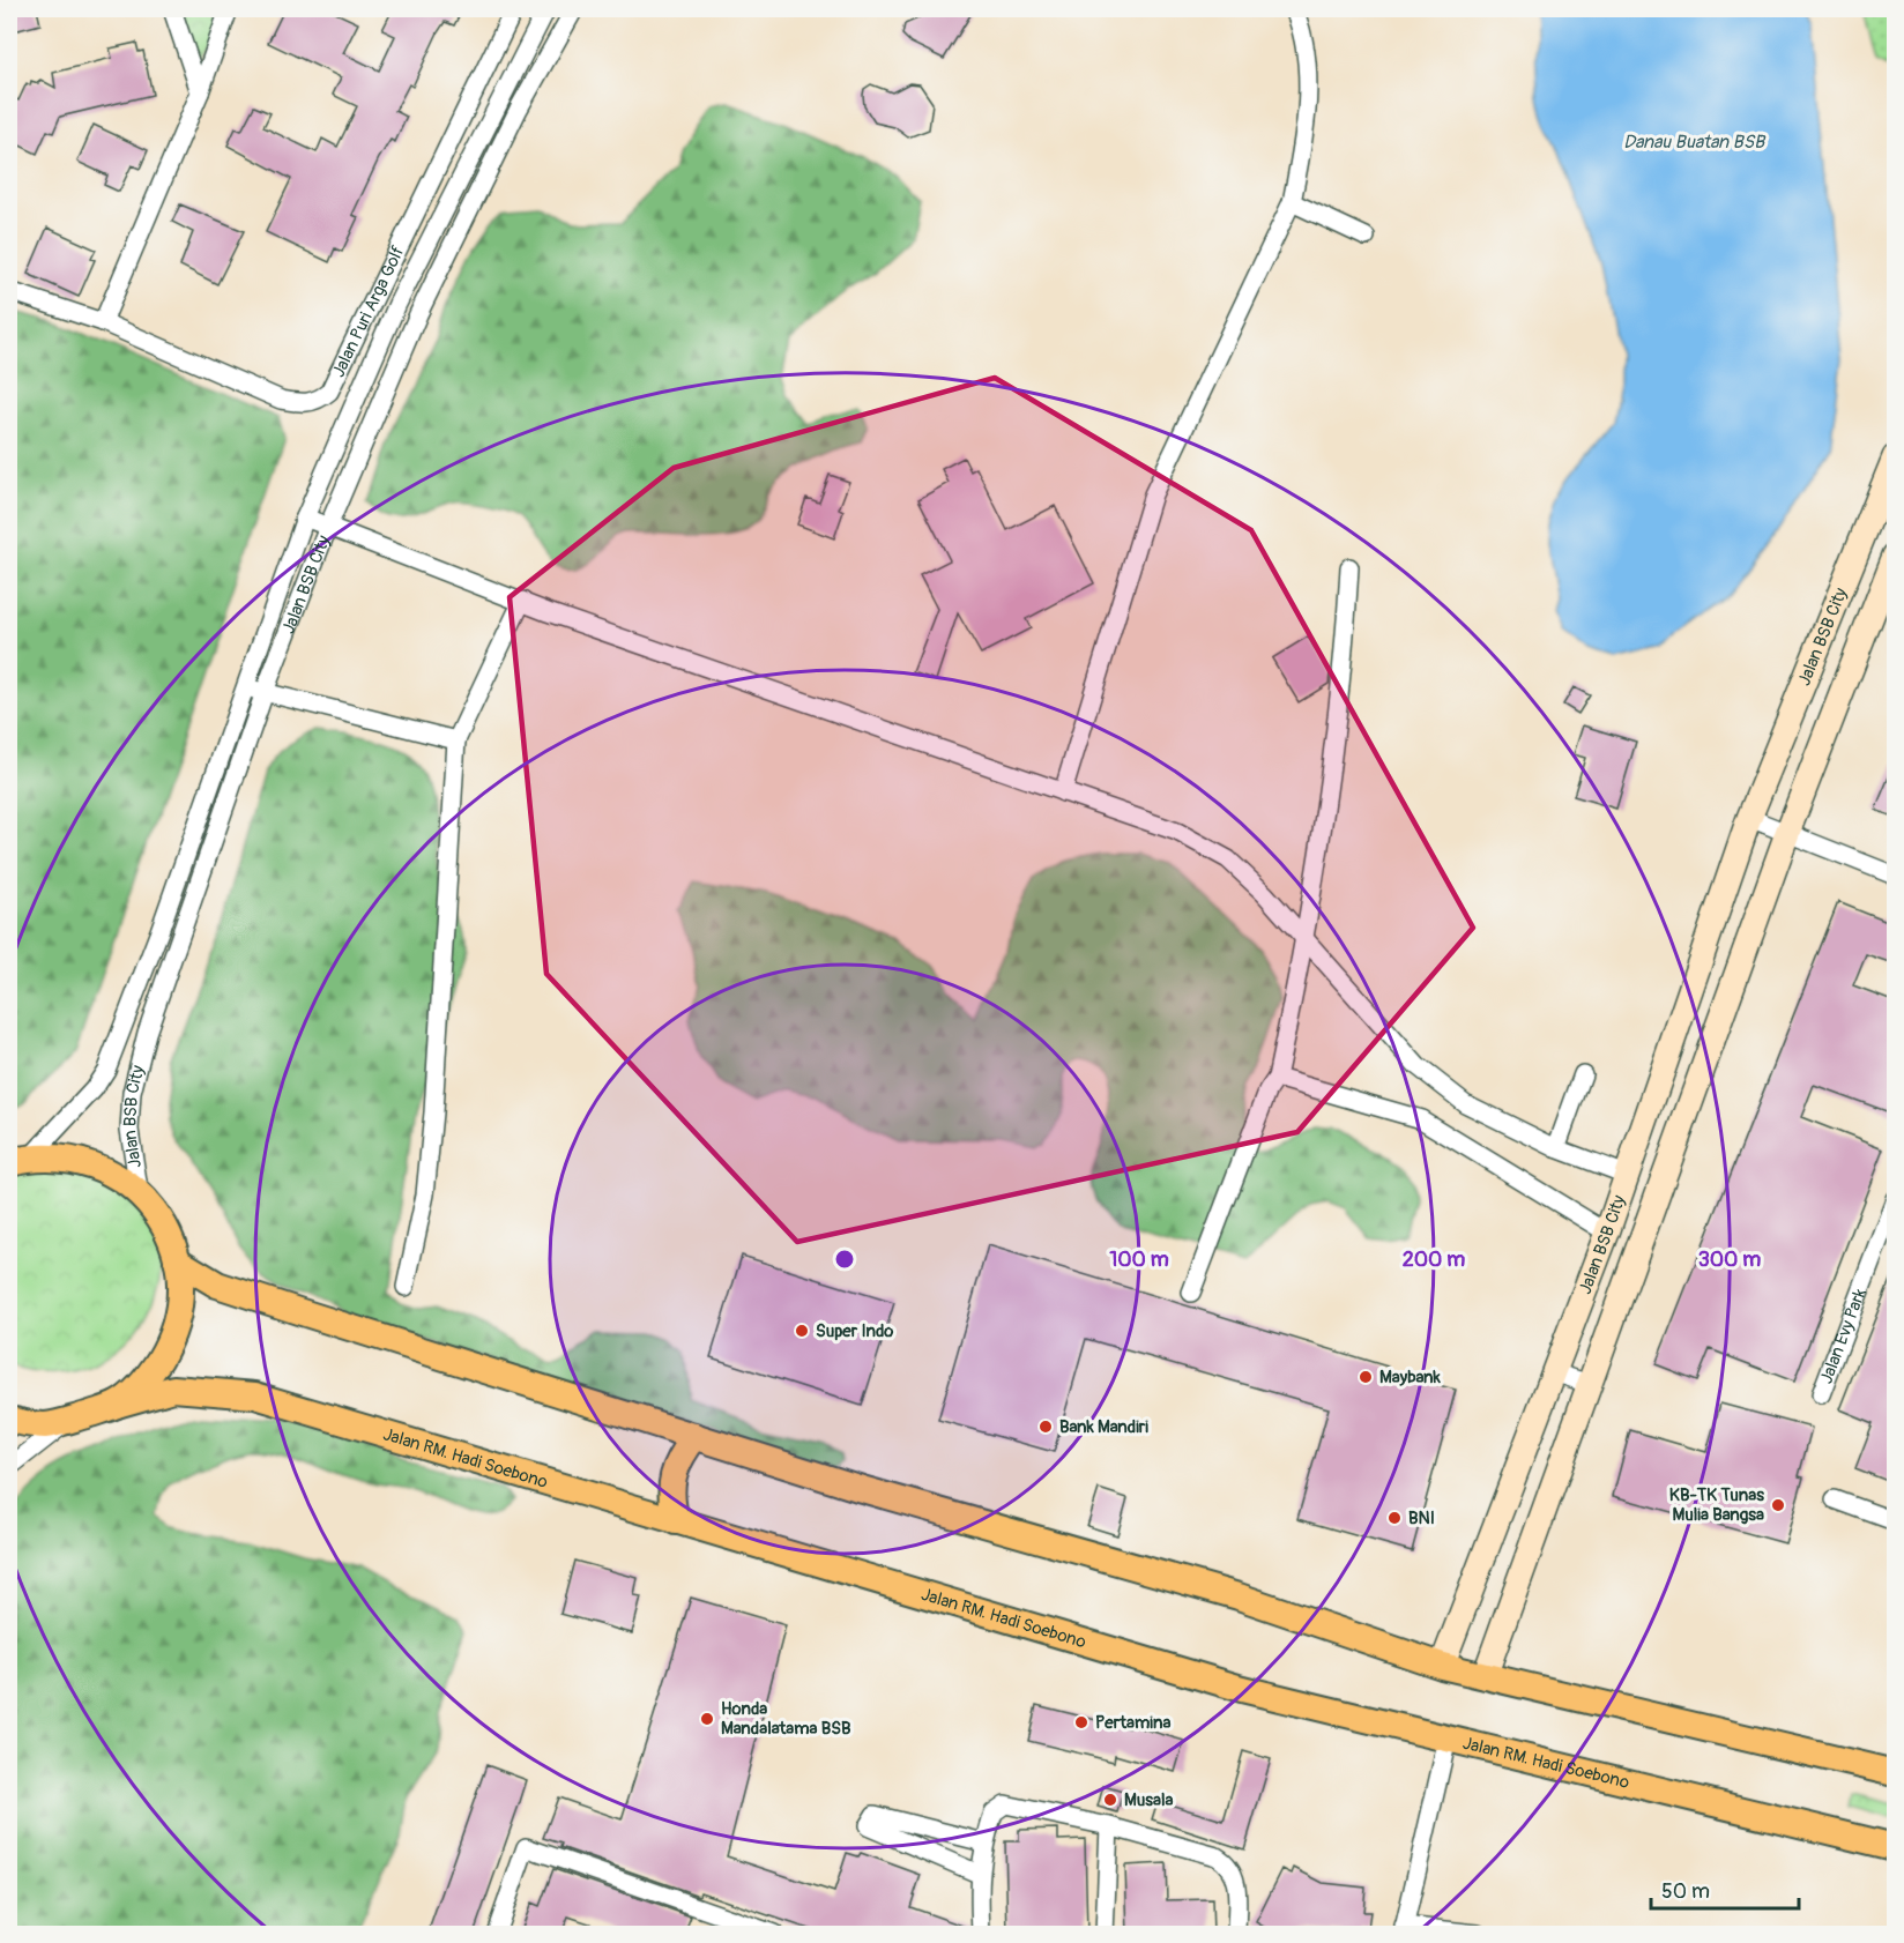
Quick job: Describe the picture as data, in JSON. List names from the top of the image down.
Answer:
{
  "streets": {
    "main road": ["Jalan RM. Hadi Soebono"],
    "street": ["Jalan Puri Arga Golf", "Jalan BSB City", "Jalan Evy Park"]
  },
  "crossings": [
    ["Jalan BSB City", "Jalan RM. Hadi Soebono"]
  ],
  "water": ["Danau Buatan BSB"],
  "places": [
    "Super Indo",
    "Maybank",
    "Bank Mandiri",
    "KB-TK Tunas Mulia Bangsa",
    "BNI",
    "Honda Mandalatama BSB",
    "Pertamina",
    "Musala"
  ],
  "scale_bar": "50 m",
  "rings": ["100 m", "200 m", "300 m"]
}
